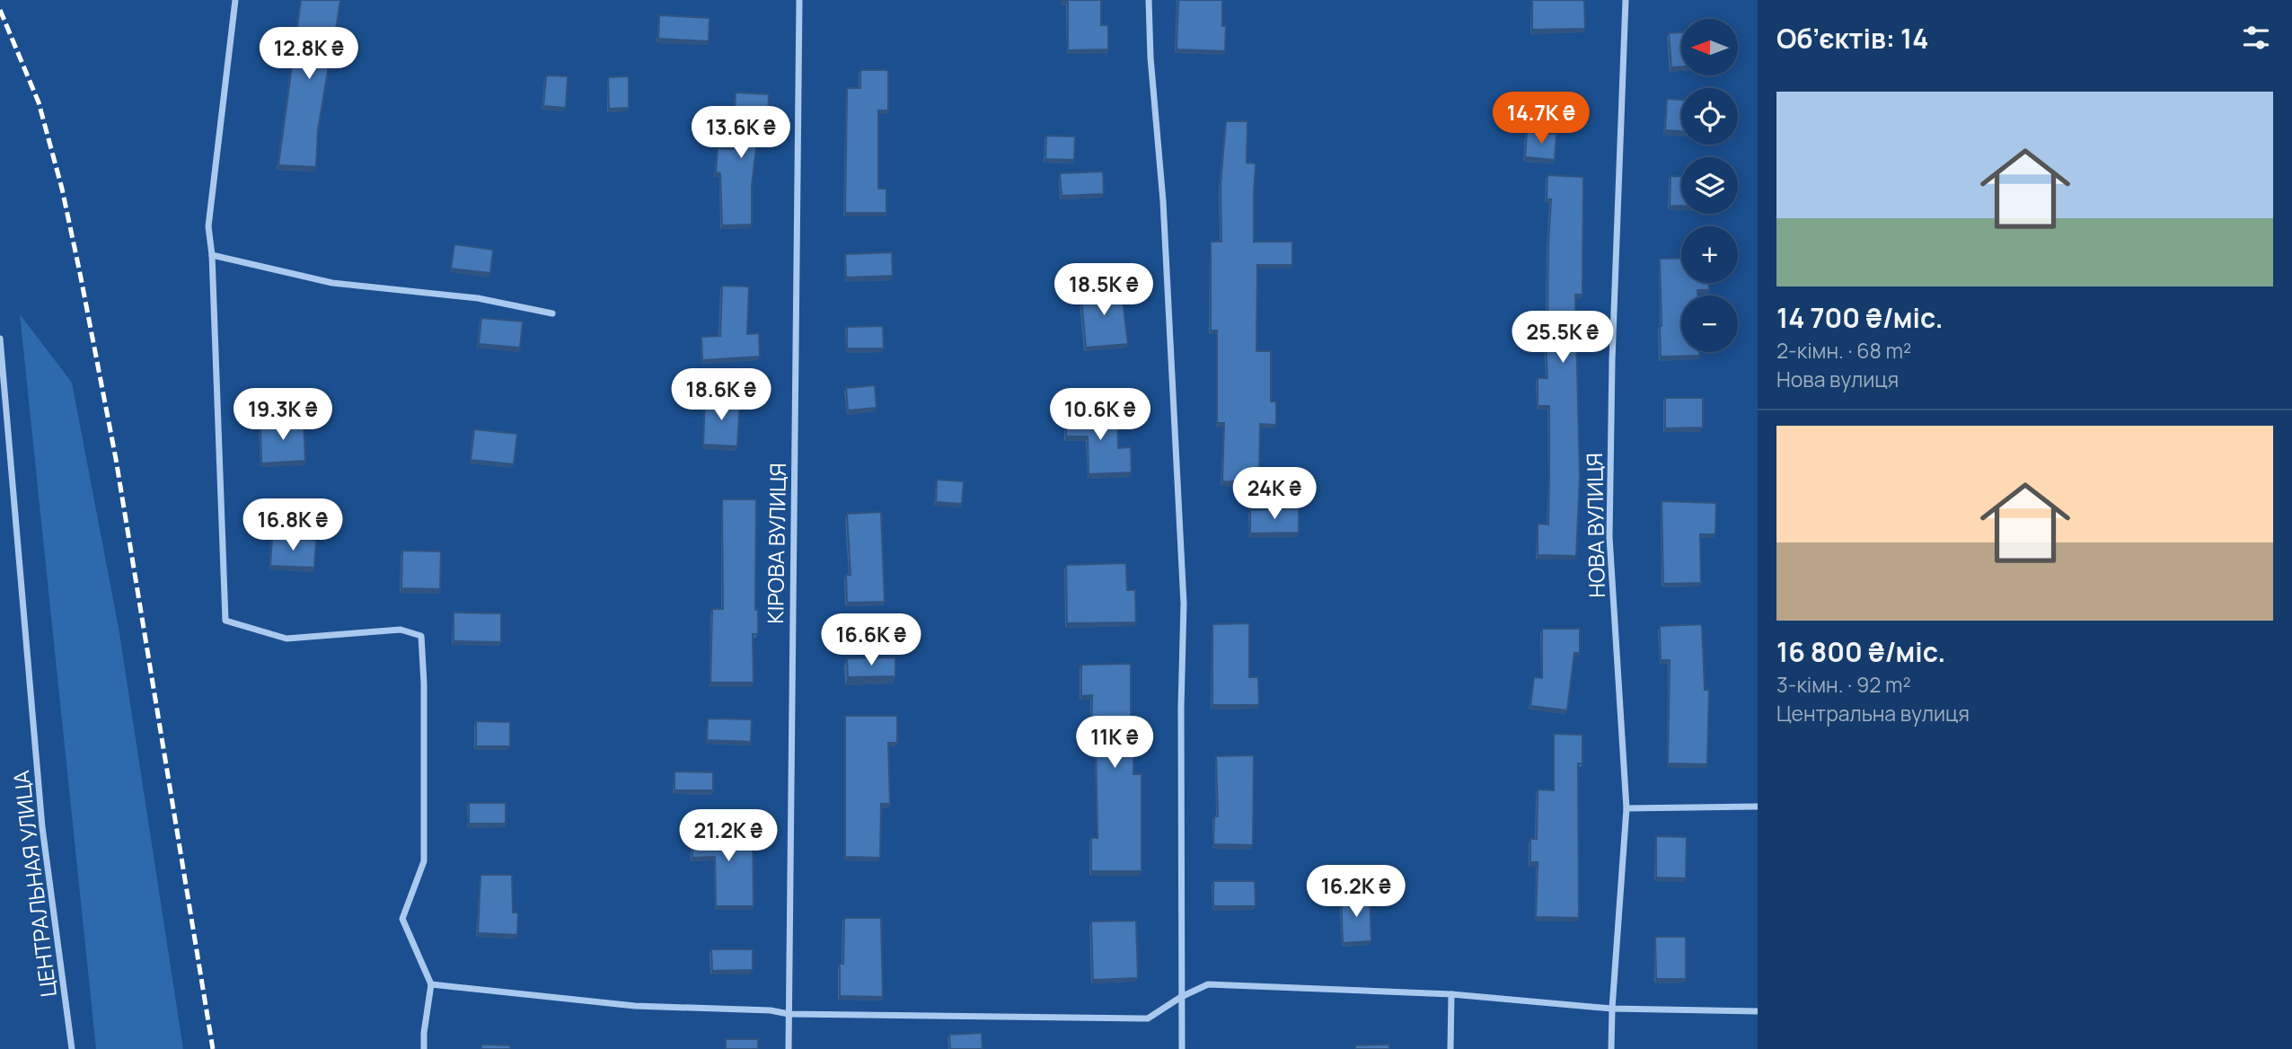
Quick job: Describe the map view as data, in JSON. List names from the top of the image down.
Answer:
{
  "streets": {
    "street": ["НОВА ВУЛИЦЯ", "КІРОВА ВУЛИЦЯ", "ЦЕНТРАЛЬНАЯ УЛИЦА"]
  },
  "north": "left",
  "page": {
    "heading": "Об’єктів: 14",
    "map_buttons": ["+", "−"],
    "price": [
      "12.8K ₴",
      "14.7K ₴",
      "13.6K ₴",
      "18.5K ₴",
      "25.5K ₴",
      "18.6K ₴",
      "19.3K ₴",
      "10.6K ₴",
      "24K ₴",
      "16.8K ₴",
      "16.6K ₴",
      "11K ₴",
      "21.2K ₴",
      "16.2K ₴"
    ],
    "list": [
      {
        "name": "14 700 ₴/міс.",
        "note": "2-кімн. · 68 m² · Нова вулиця"
      },
      {
        "name": "16 800 ₴/міс.",
        "note": "3-кімн. · 92 m² · Центральна вулиця"
      }
    ]
  }
}
